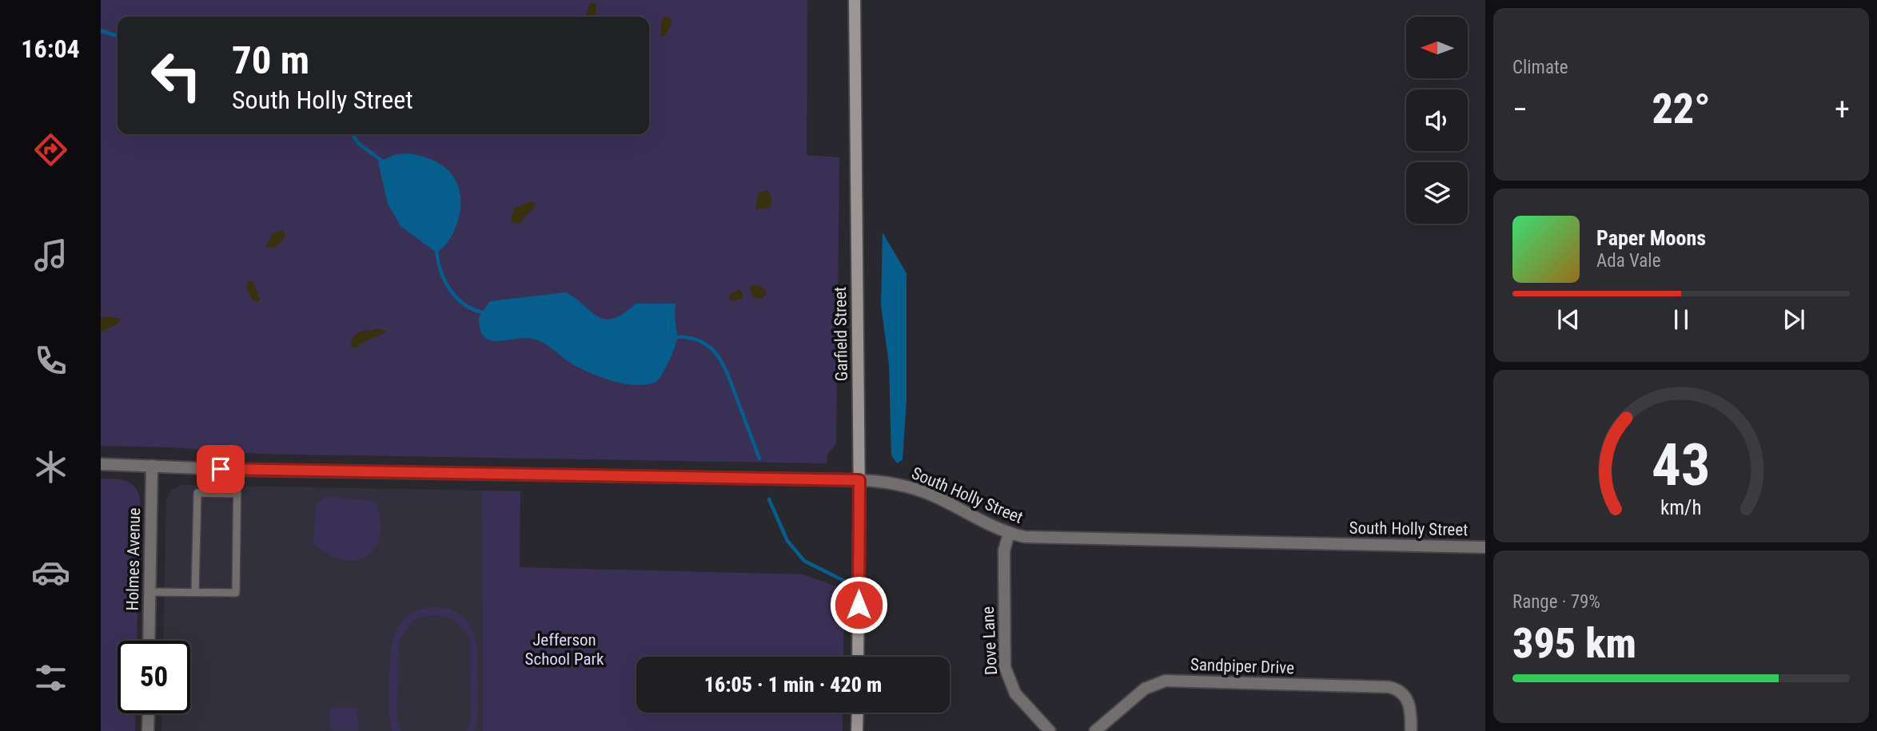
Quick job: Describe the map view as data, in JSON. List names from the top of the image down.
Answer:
{
  "streets": {
    "main road": ["Garfield Street"],
    "street": [
      "South Holly Street",
      "Holmes Avenue",
      "Dove Lane",
      "Sandpiper Drive"
    ]
  },
  "crossings": [
    ["Garfield Street", "South Holly Street"],
    ["South Holly Street", "Holmes Avenue"],
    ["South Holly Street", "Dove Lane"]
  ],
  "parks": ["Jefferson School Park"],
  "north": "left",
  "page": {
    "tabs": "16:04",
    "tile": [
      "Climate",
      ["Range · 79%", "395 km"]
    ],
    "turn": ["70 m", "South Holly Street"],
    "heat": ["−", "22°", "+"],
    "song": ["Paper Moons", "Ada Vale"],
    "limit": "50",
    "trip": "16:05 · 1 min · 420 m",
    "gauge": ["43", "km/h"]
  }
}
